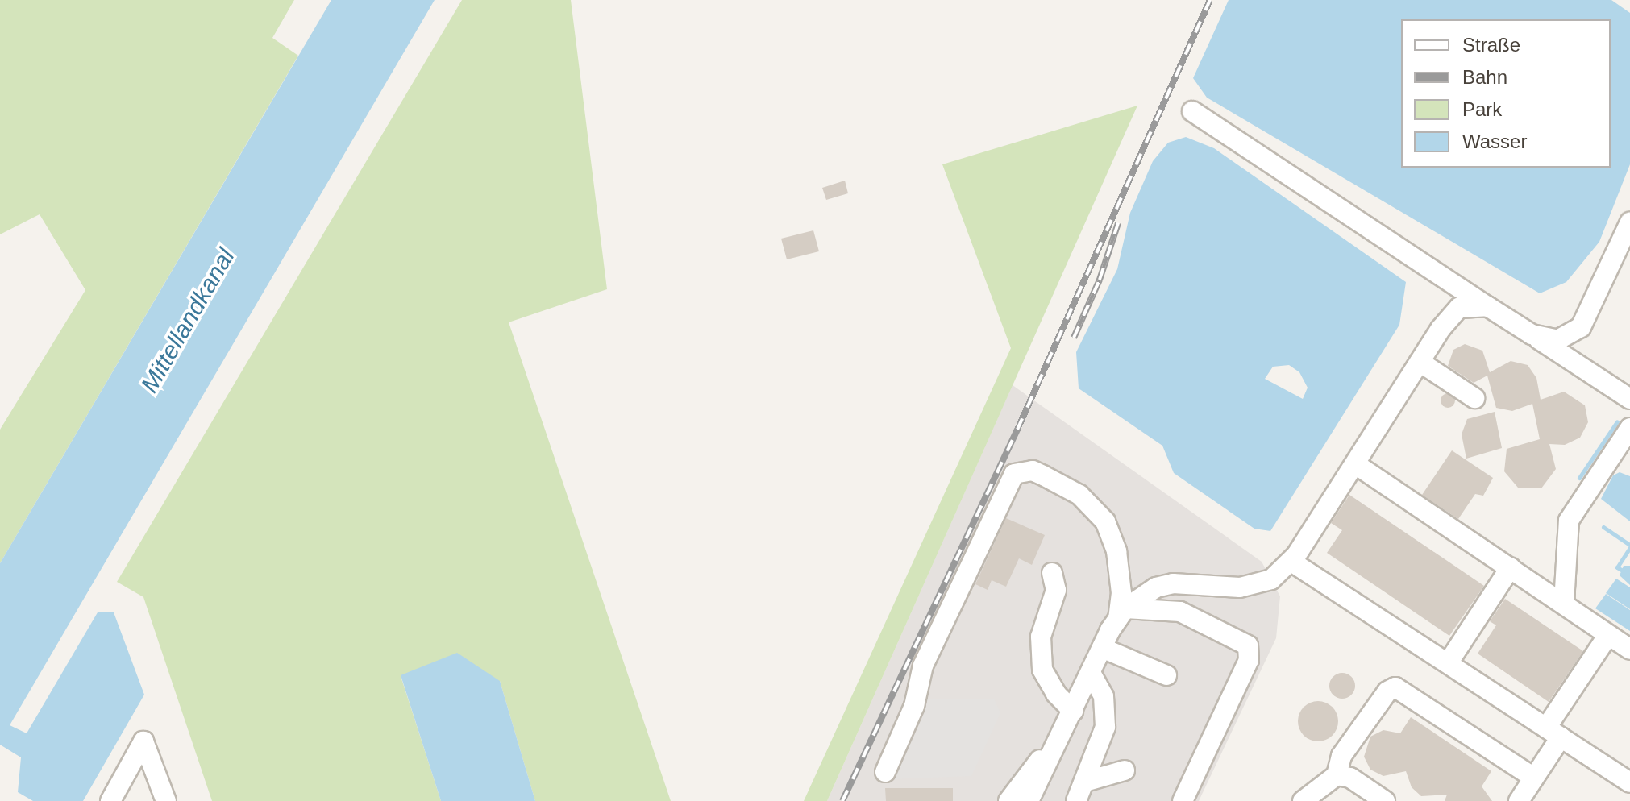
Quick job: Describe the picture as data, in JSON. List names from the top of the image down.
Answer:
{
  "water": ["Mittellandkanal"],
  "legend": [
    "Straße",
    "Bahn",
    "Park",
    "Wasser"
  ]
}
